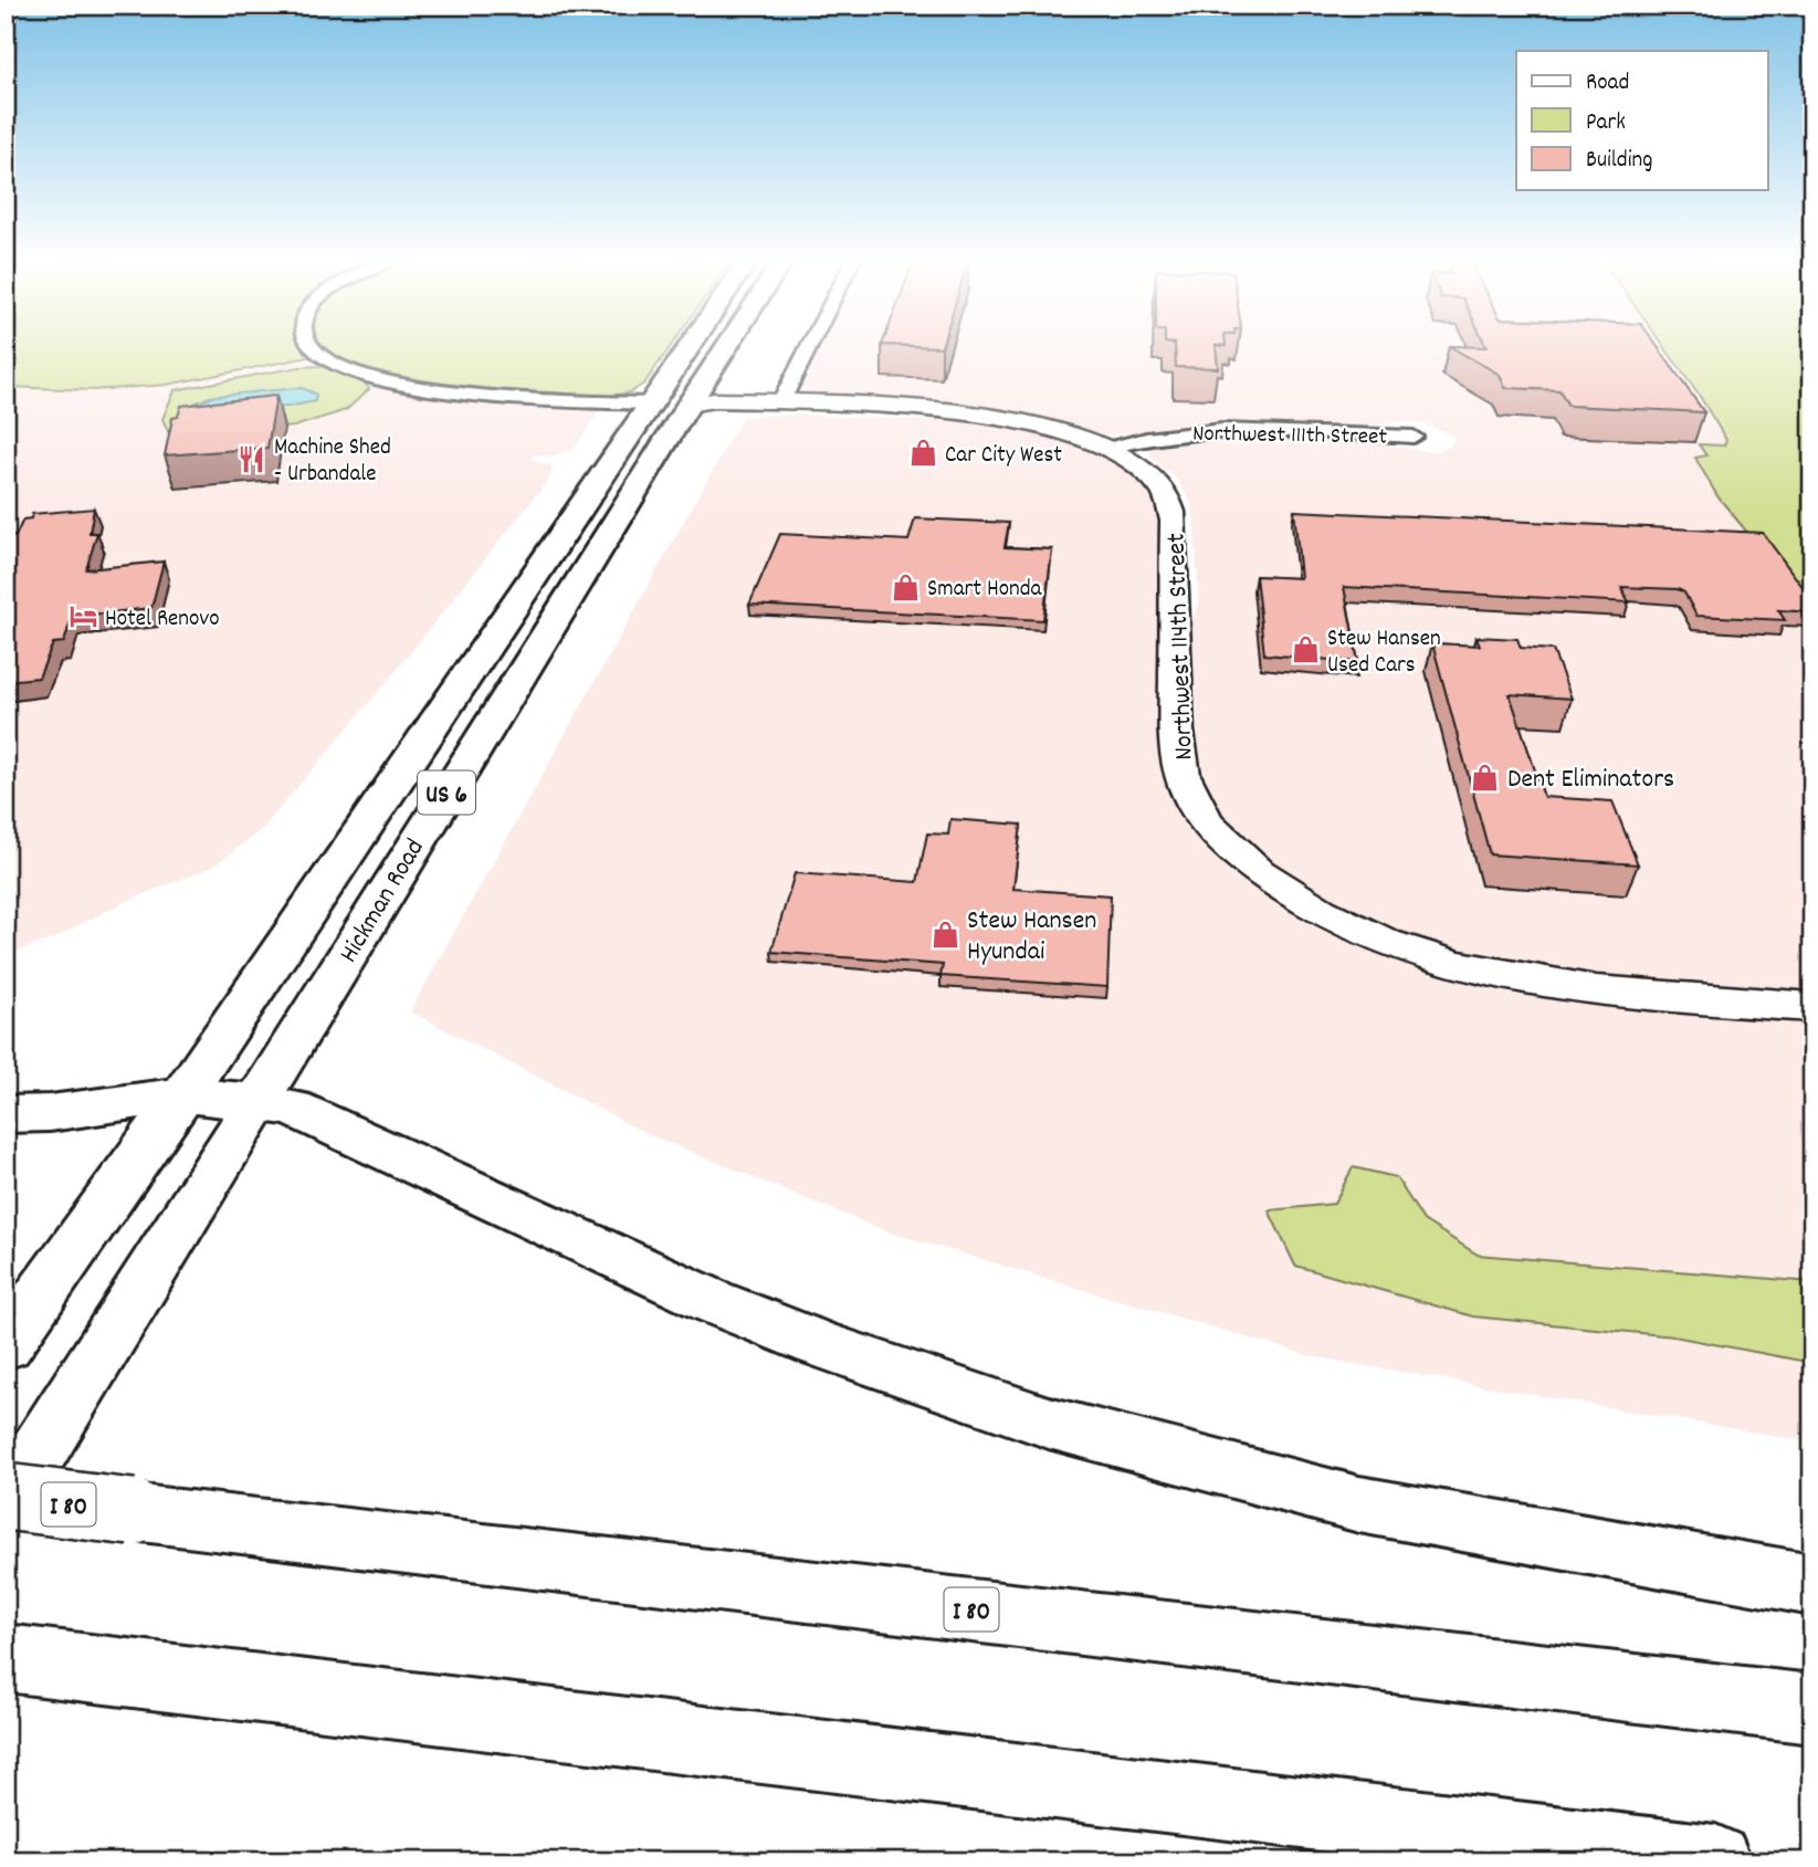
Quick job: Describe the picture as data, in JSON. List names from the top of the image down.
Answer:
{
  "streets": {
    "main road": ["US 6", "Hickman Road", "I 80"],
    "street": ["Northwest 111th Street", "Northwest 114th Street"]
  },
  "crossings": [
    ["Northwest 111th Street", "Northwest 114th Street"]
  ],
  "places": {
    "shop": [
      "Car City West",
      "Smart Honda",
      "Stew Hansen Used Cars",
      "Dent Eliminators",
      "Stew Hansen Hyundai"
    ],
    "restaurant": ["Machine Shed - Urbandale"],
    "hotel": ["Hotel Renovo"]
  },
  "legend": ["Road", "Park", "Building"]
}
